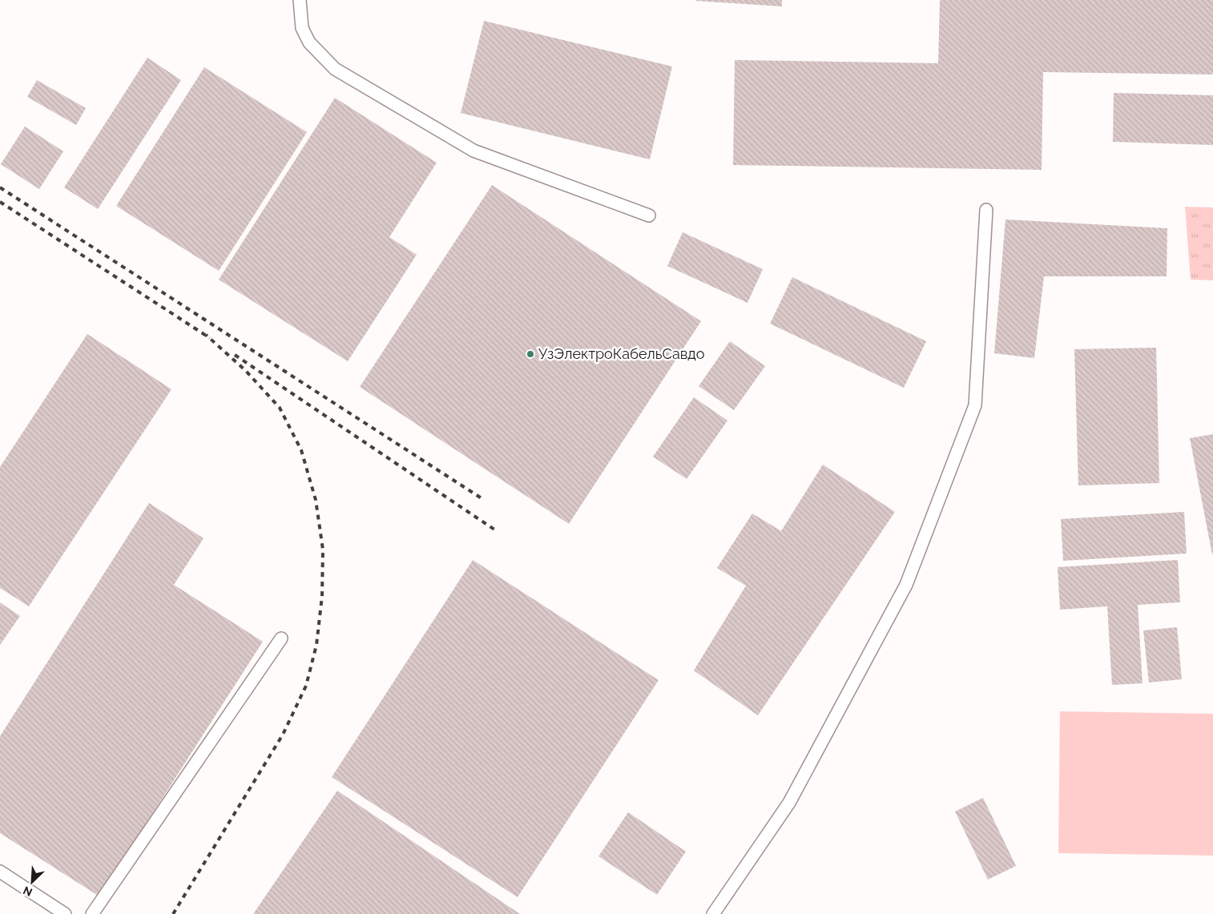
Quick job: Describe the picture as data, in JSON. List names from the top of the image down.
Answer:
{
  "places": ["УзЭлектроКабельСавдо"],
  "north": "bottom left"
}
